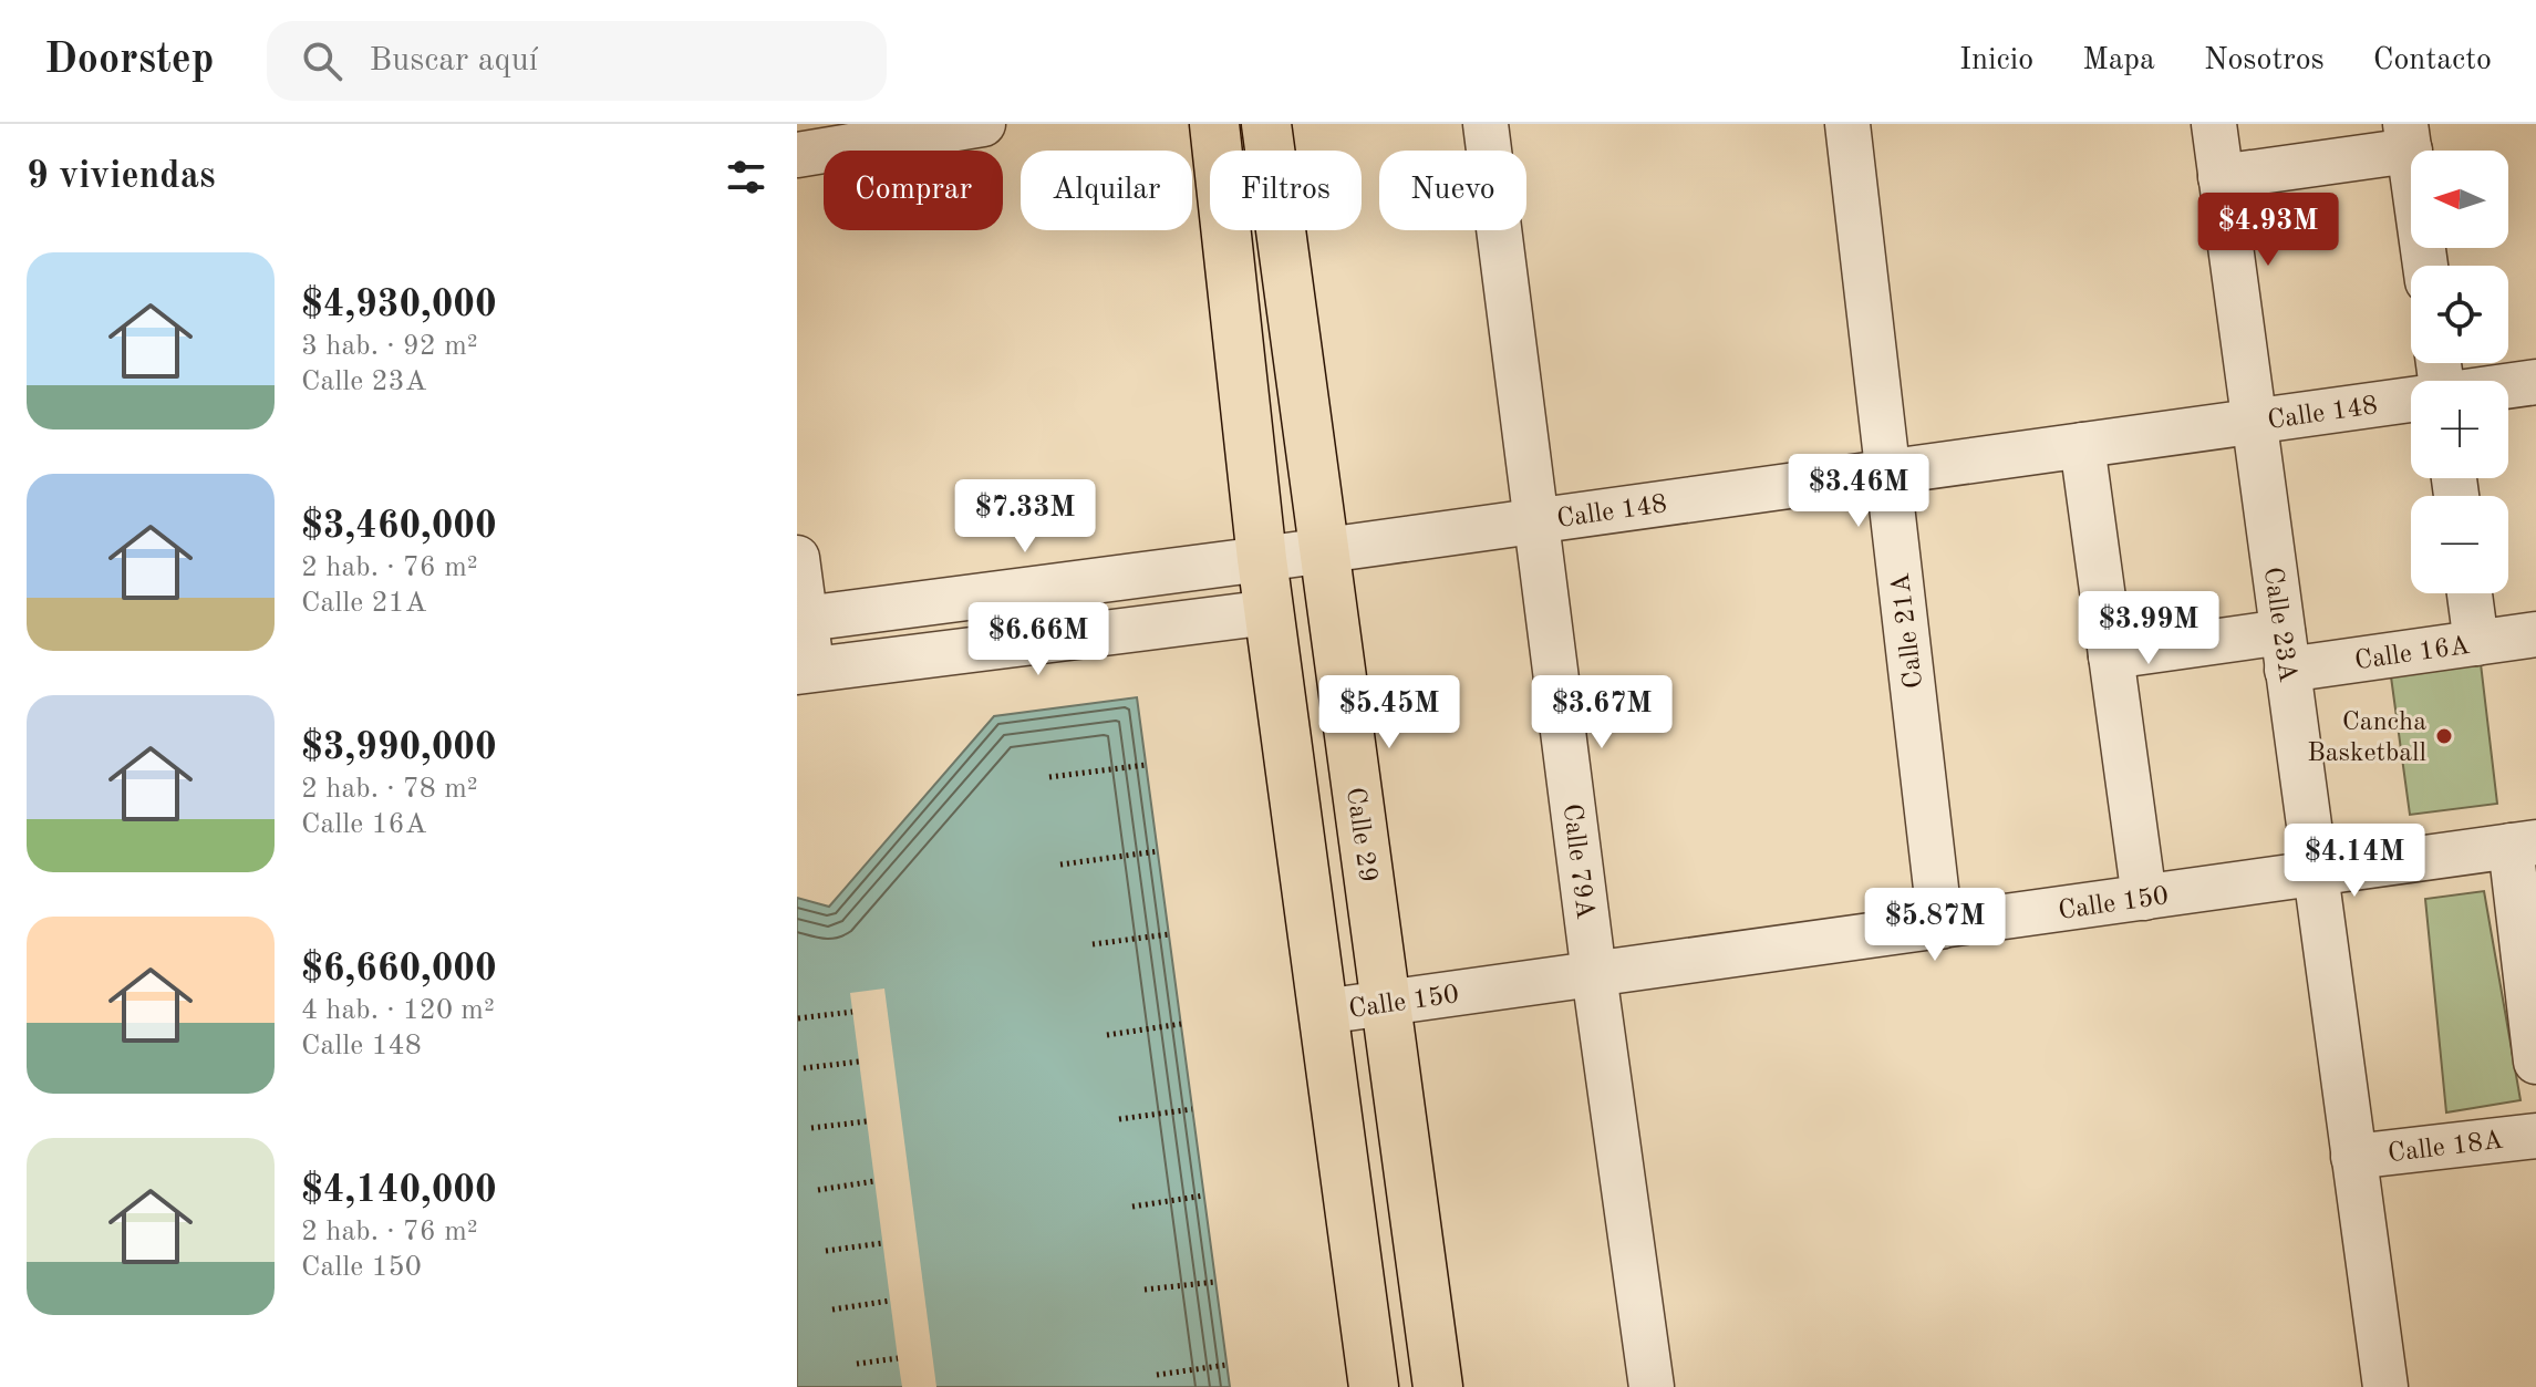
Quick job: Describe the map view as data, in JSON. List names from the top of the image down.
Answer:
{
  "streets": {
    "main road": ["Calle 29"],
    "street": [
      "Calle 148",
      "Calle 23A",
      "Calle 21A",
      "Calle 16A",
      "Calle 79A",
      "Calle 150",
      "Calle 18A"
    ]
  },
  "crossings": [
    ["Calle 148", "Calle 23A"],
    ["Calle 148", "Calle 21A"],
    ["Calle 148", "Calle 29"],
    ["Calle 148", "Calle 79A"],
    ["Calle 23A", "Calle 16A"],
    ["Calle 23A", "Calle 150"],
    ["Calle 23A", "Calle 18A"],
    ["Calle 21A", "Calle 150"],
    ["Calle 29", "Calle 150"],
    ["Calle 79A", "Calle 150"]
  ],
  "places": ["Cancha Basketball"],
  "north": "left",
  "page": {
    "header": "Doorstep",
    "search": "Buscar aquí",
    "nav": [
      "Inicio",
      "Mapa",
      "Nosotros",
      "Contacto"
    ],
    "heading": "9 viviendas",
    "map_buttons": ["+", "−"],
    "chip": [
      "Comprar",
      "Alquilar",
      "Filtros",
      "Nuevo"
    ],
    "price": [
      "$4.93M",
      "$3.46M",
      "$7.33M",
      "$3.99M",
      "$6.66M",
      "$5.45M",
      "$3.67M",
      "$4.14M",
      "$5.87M"
    ],
    "list": [
      {
        "name": "$4,930,000",
        "note": "3 hab. · 92 m² · Calle 23A"
      },
      {
        "name": "$3,460,000",
        "note": "2 hab. · 76 m² · Calle 21A"
      },
      {
        "name": "$3,990,000",
        "note": "2 hab. · 78 m² · Calle 16A"
      },
      {
        "name": "$6,660,000",
        "note": "4 hab. · 120 m² · Calle 148"
      },
      {
        "name": "$4,140,000",
        "note": "2 hab. · 76 m² · Calle 150"
      }
    ]
  }
}
